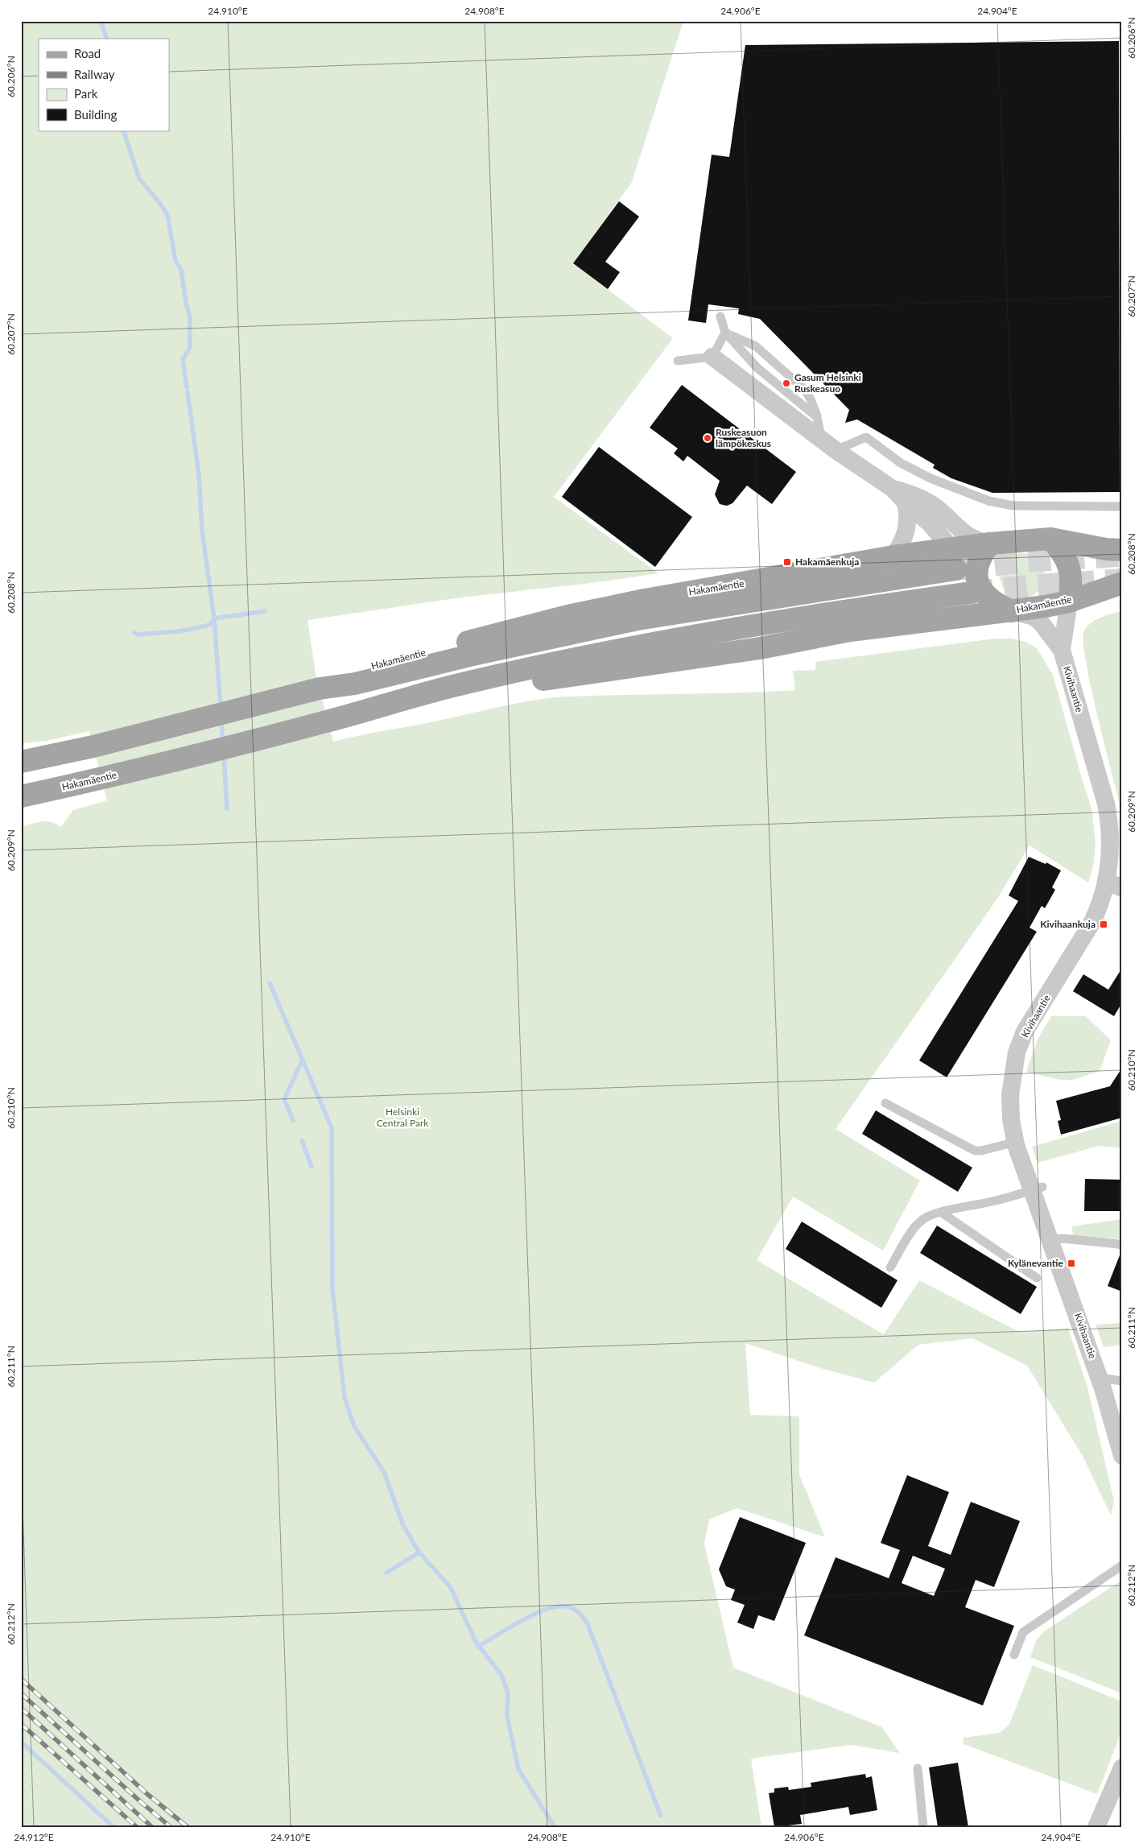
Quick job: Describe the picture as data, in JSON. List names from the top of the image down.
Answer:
{
  "streets": {
    "main road": ["Hakamäentie"],
    "street": ["Kivihaantie"]
  },
  "crossings": [
    ["Hakamäentie", "Kivihaantie"]
  ],
  "parks": ["Helsinki Central Park"],
  "places": {
    "other": ["Gasum Helsinki Ruskeasuo", "Ruskeasuon lämpökeskus"],
    "transit": ["Hakamäenkuja", "Kivihaankuja", "Kylänevantie"]
  },
  "legend": [
    "Road",
    "Railway",
    "Park",
    "Building"
  ],
  "coordinates": [
    "24.910°E",
    "24.908°E",
    "24.906°E",
    "24.904°E",
    "60.206°N",
    "60.207°N",
    "60.208°N",
    "60.209°N",
    "60.210°N",
    "60.211°N",
    "60.212°N",
    "24.912°E"
  ]
}
